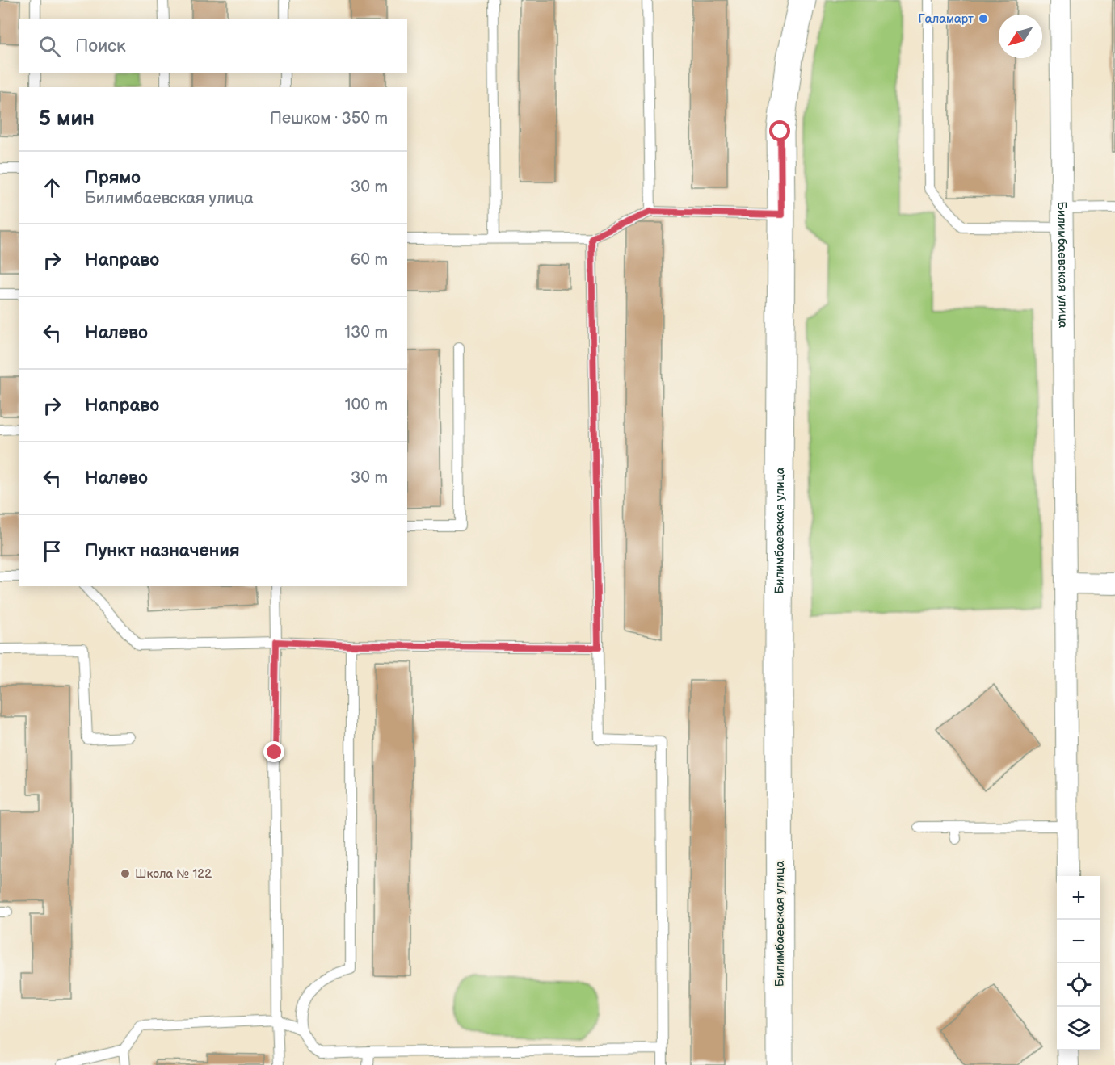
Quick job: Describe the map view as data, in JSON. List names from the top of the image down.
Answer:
{
  "streets": {
    "main road": ["Билимбаевская улица"]
  },
  "places": ["Галамарт", "Школа № 122"],
  "north": "bottom left",
  "page": {
    "search": "Поиск",
    "heading": ["5 мин", "Пешком · 350 m"],
    "list": [
      ["Прямо", "Билимбаевская улица", "30 m"],
      ["Направо", "60 m"],
      ["Налево", "130 m"],
      ["Направо", "100 m"],
      ["Налево", "30 m"],
      "Пункт назначения"
    ],
    "map_buttons": ["+", "−"]
  }
}
